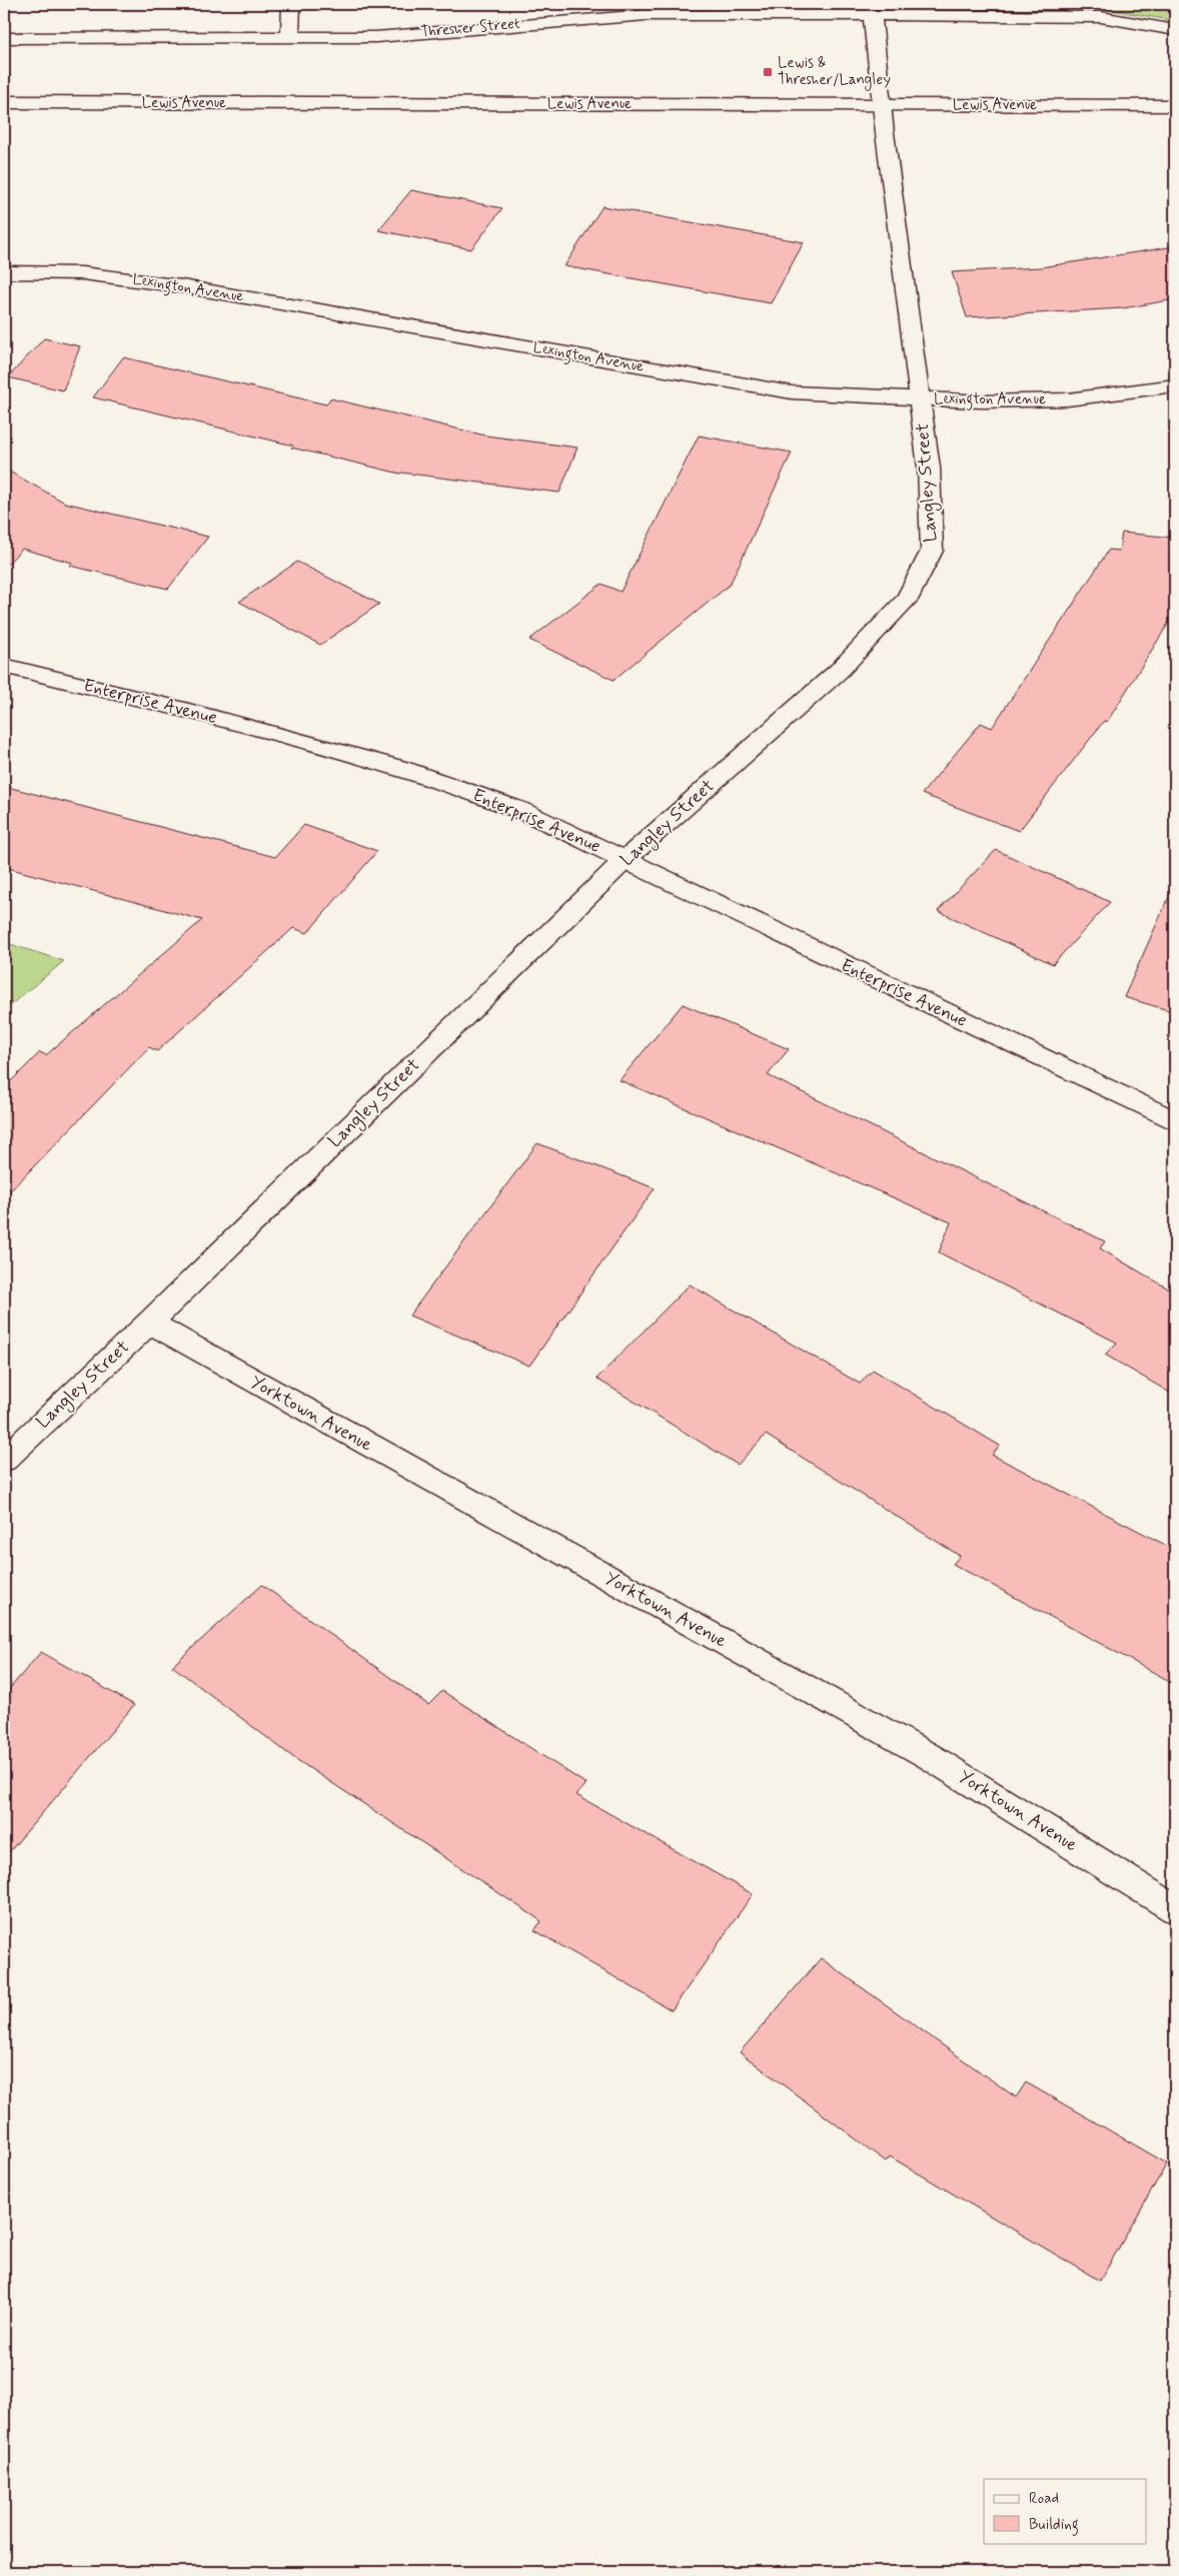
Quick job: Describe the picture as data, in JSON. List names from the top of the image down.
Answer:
{
  "streets": {
    "street": [
      "Thresher Street",
      "Lewis Avenue",
      "Lexington Avenue",
      "Langley Street",
      "Enterprise Avenue",
      "Yorktown Avenue"
    ]
  },
  "crossings": [
    ["Thresher Street", "Langley Street"],
    ["Lewis Avenue", "Langley Street"],
    ["Lexington Avenue", "Langley Street"],
    ["Langley Street", "Enterprise Avenue"],
    ["Langley Street", "Yorktown Avenue"]
  ],
  "places": {
    "transit": ["Lewis & Thresher/Langley"]
  },
  "legend": ["Road", "Building"]
}
